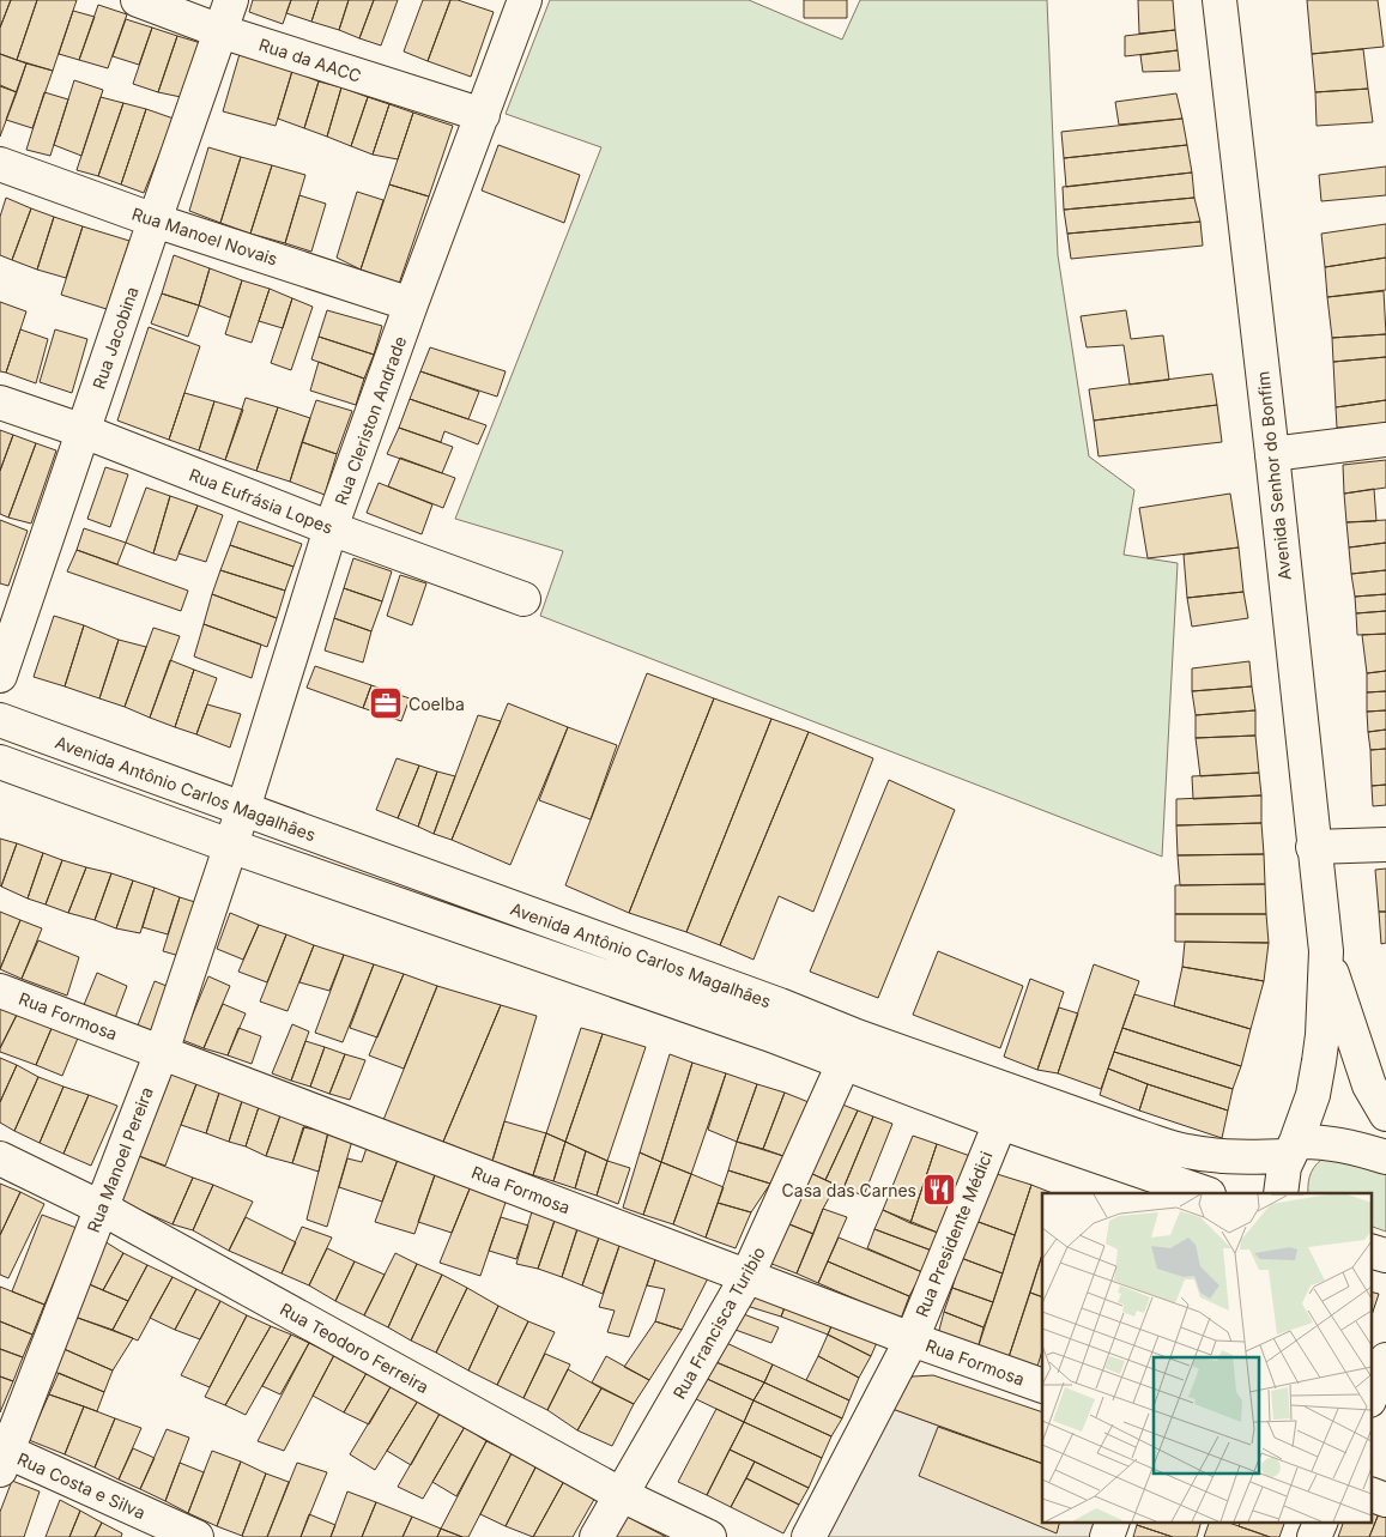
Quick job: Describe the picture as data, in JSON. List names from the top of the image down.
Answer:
{
  "streets": {
    "street": [
      "Rua da AACC",
      "Rua Manoel Novais",
      "Rua Jacobina",
      "Rua Cleriston Andrade",
      "Avenida Senhor do Bonfim",
      "Rua Eufrásia Lopes",
      "Avenida Antônio Carlos Magalhães",
      "Rua Formosa",
      "Rua Manoel Pereira",
      "Rua Presidente Médici",
      "Rua Francisca Turibio",
      "Rua Teodoro Ferreira",
      "Rua Costa e Silva"
    ]
  },
  "crossings": [
    ["Rua da AACC", "Rua Jacobina"],
    ["Rua da AACC", "Rua Cleriston Andrade"],
    ["Rua Manoel Novais", "Rua Jacobina"],
    ["Rua Manoel Novais", "Rua Cleriston Andrade"],
    ["Rua Jacobina", "Rua Eufrásia Lopes"],
    ["Rua Cleriston Andrade", "Rua Eufrásia Lopes"],
    ["Rua Cleriston Andrade", "Avenida Antônio Carlos Magalhães"],
    ["Rua Cleriston Andrade", "Rua Manoel Pereira"],
    ["Avenida Senhor do Bonfim", "Avenida Antônio Carlos Magalhães"],
    ["Avenida Antônio Carlos Magalhães", "Rua Manoel Pereira"],
    ["Avenida Antônio Carlos Magalhães", "Rua Presidente Médici"],
    ["Avenida Antônio Carlos Magalhães", "Rua Francisca Turibio"],
    ["Rua Formosa", "Rua Manoel Pereira"],
    ["Rua Formosa", "Rua Presidente Médici"],
    ["Rua Formosa", "Rua Francisca Turibio"],
    ["Rua Manoel Pereira", "Rua Teodoro Ferreira"],
    ["Rua Manoel Pereira", "Rua Costa e Silva"],
    ["Rua Francisca Turibio", "Rua Teodoro Ferreira"]
  ],
  "places": {
    "office": ["Coelba"],
    "restaurant": ["Casa das Carnes"]
  }
}
